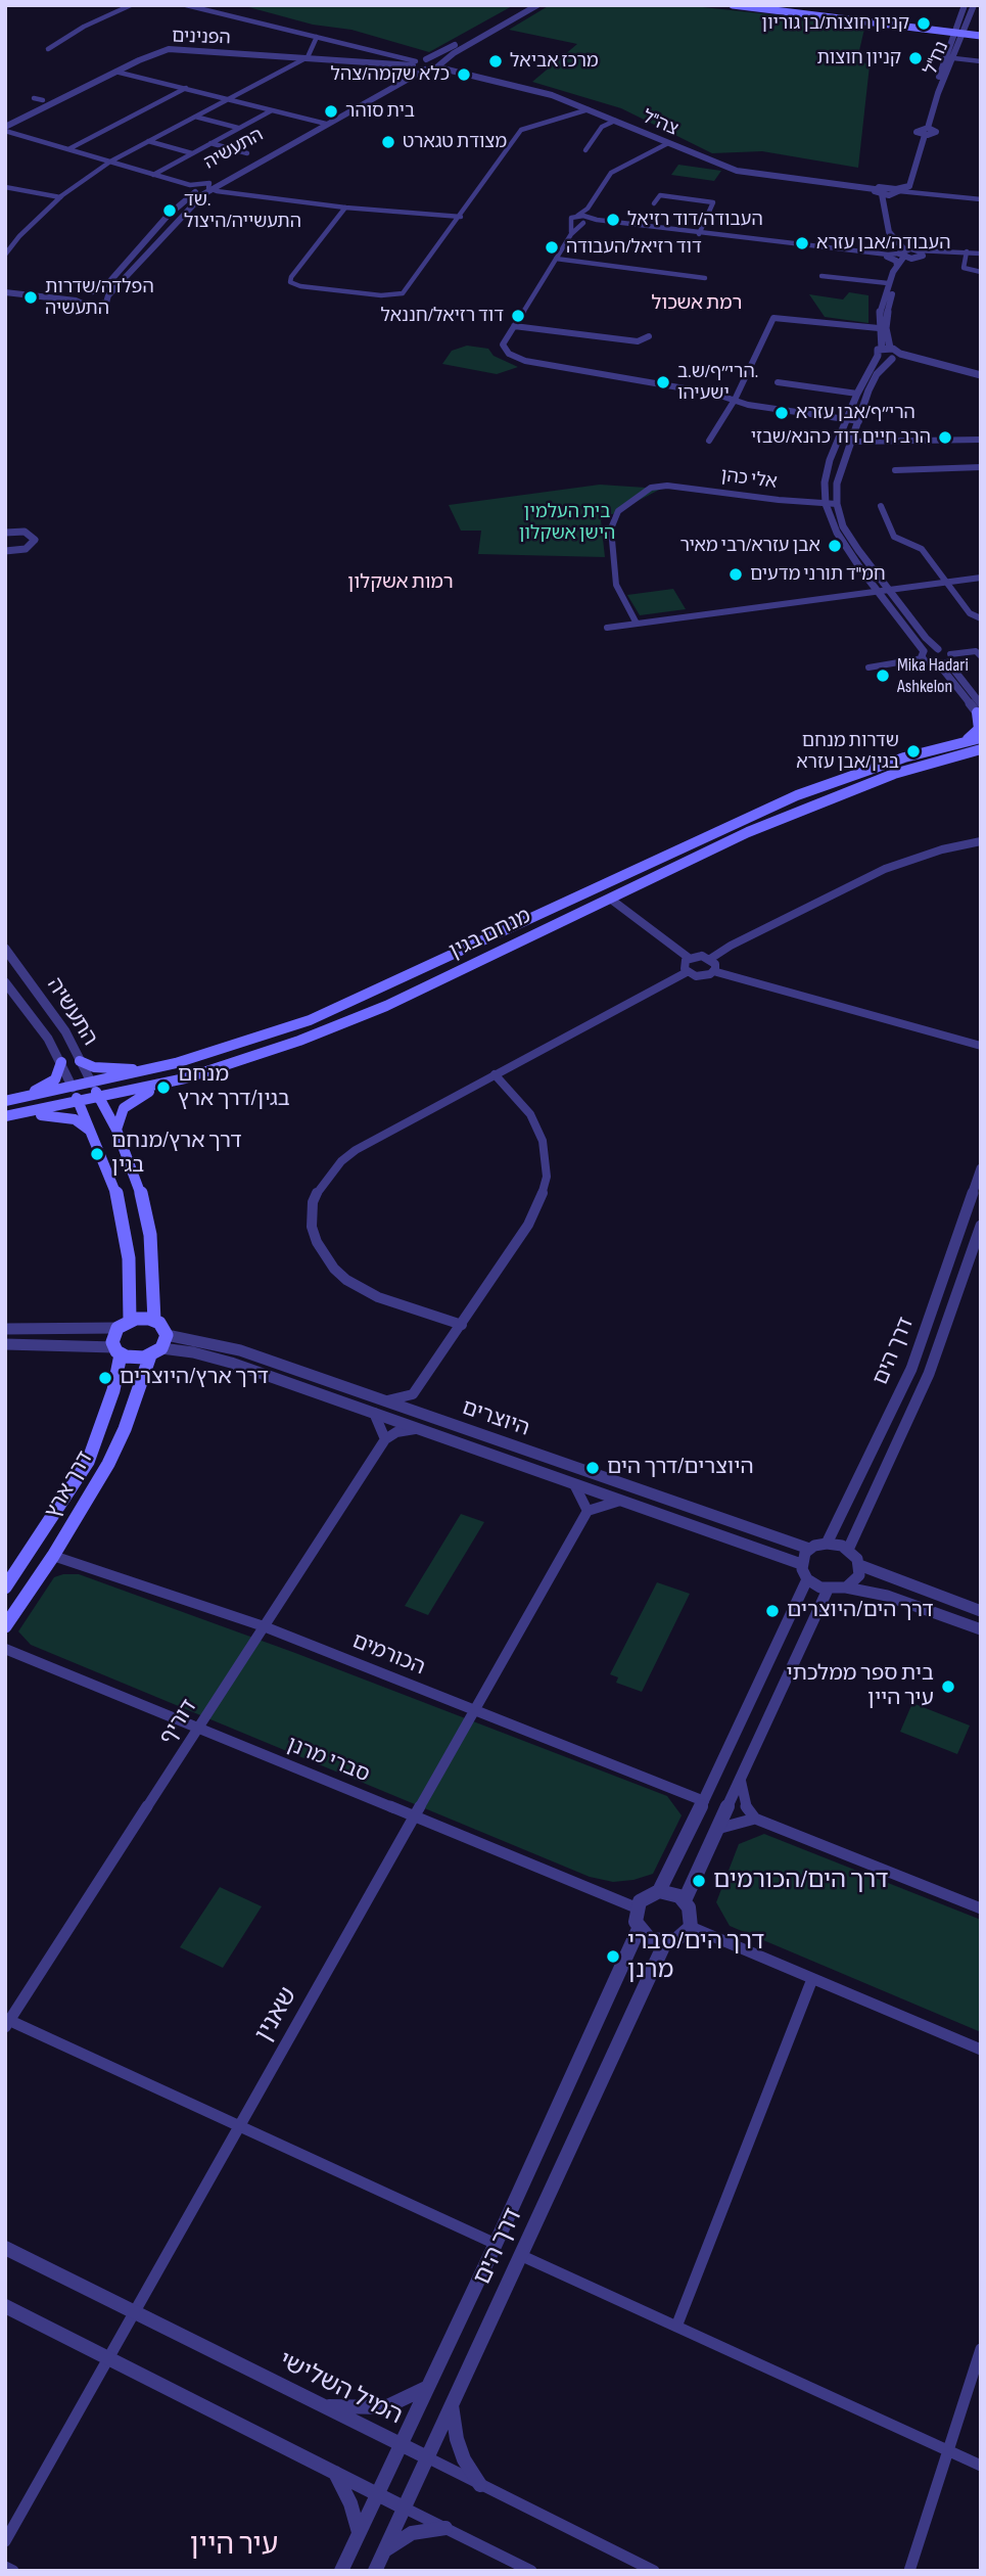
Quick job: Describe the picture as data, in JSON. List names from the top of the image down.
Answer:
{
  "streets": {
    "main road": ["התעשיה", "מנחם בגין", "דרך ארץ"],
    "street": [
      "הפנינים",
      "נח\"ל",
      "צה\"ל",
      "אלי כהן",
      "דרך הים",
      "היוצרים",
      "הכורמים",
      "דוריף",
      "סברי מרנן",
      "שאנין",
      "המיל השלישי"
    ]
  },
  "crossings": [
    ["הפנינים", "התעשיה"],
    ["נח\"ל", "צה\"ל"],
    ["התעשיה", "מנחם בגין"],
    ["דרך הים", "היוצרים"],
    ["דרך הים", "סברי מרנן"],
    ["דרך הים", "המיל השלישי"],
    ["היוצרים", "דרך ארץ"],
    ["דרך ארץ", "הכורמים"],
    ["הכורמים", "דוריף"],
    ["הכורמים", "שאנין"],
    ["דוריף", "סברי מרנן"],
    ["סברי מרנן", "שאנין"],
    ["שאנין", "המיל השלישי"]
  ],
  "districts": ["רמת אשכול", "רמות אשקלון", "עיר היין"],
  "parks": ["בית העלמין הישן אשקלון"],
  "places": [
    "קניון חוצות/בן גוריון",
    "קניון חוצות",
    "מרכז אביאל",
    "כלא שקמה/צהל",
    "בית סוהר",
    "מצודת טגארט",
    "שד. התעשייה/היצול",
    "העבודה/דוד רזיאל",
    "העבודה/אבן עזרא",
    "דוד רזיאל/העבודה",
    "הפלדה/שדרות התעשיה",
    "דוד רזיאל/חננאל",
    "הרי״ף/ש.ב. ישעיהו",
    "הרי״ף/אבן עזרא",
    "הרב חיים דוד כהנא/שבזי",
    "אבן עזרא/רבי מאיר",
    "חמ\"ד תורני מדעים",
    "Mika Hadari Ashkelon",
    "שדרות מנחם בגין/אבן עזרא",
    "מנחם בגין/דרך ארץ",
    "דרך ארץ/מנחם בגין",
    "דרך ארץ/היוצרים",
    "היוצרים/דרך הים",
    "דרך הים/היוצרים",
    "בית ספר ממלכתי עיר היין",
    "דרך הים/הכורמים",
    "דרך הים/סברי מרנן"
  ]
}
